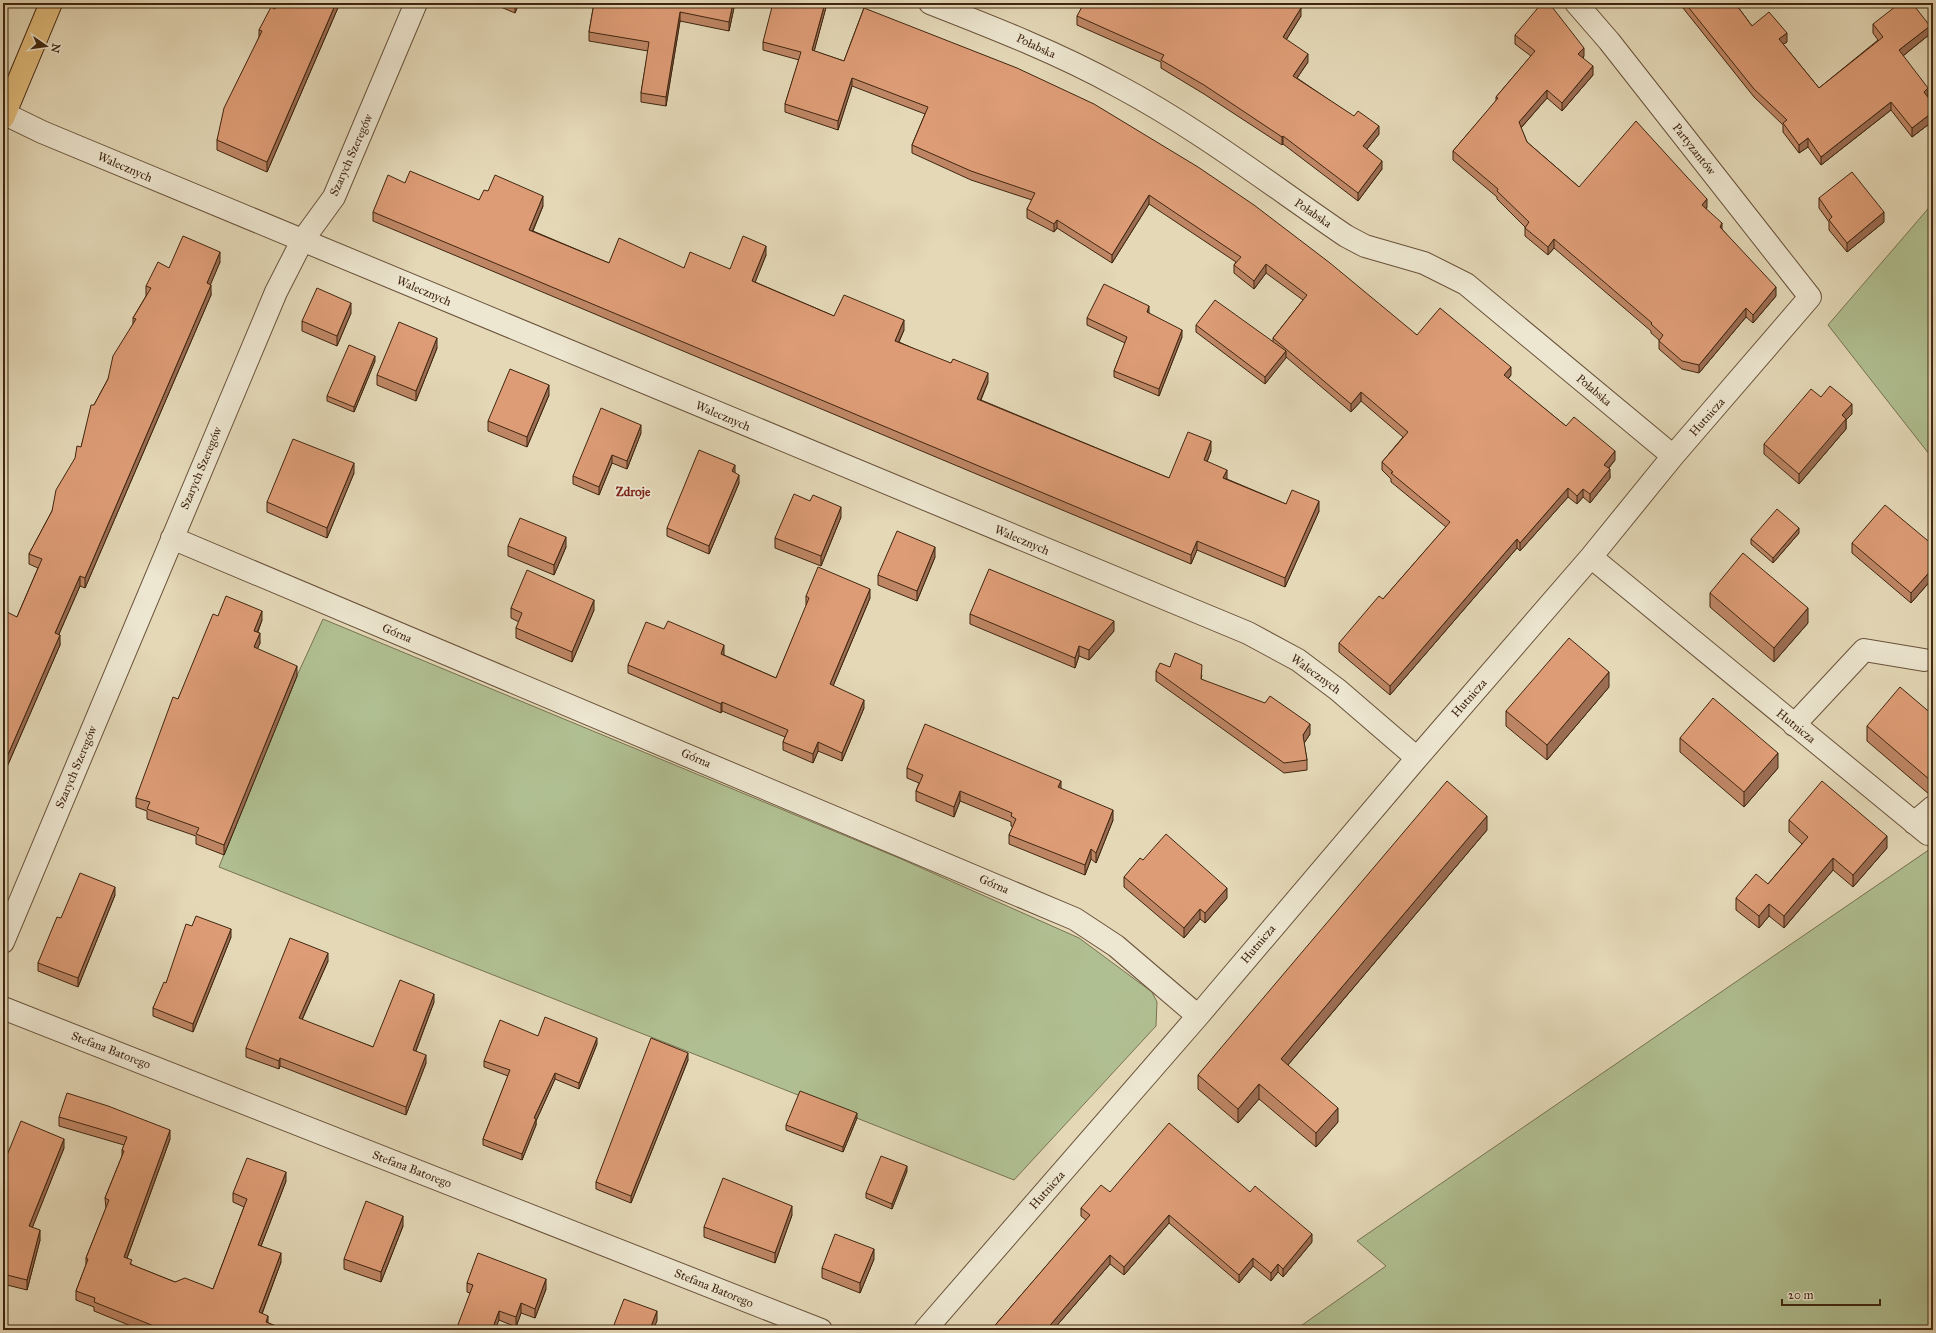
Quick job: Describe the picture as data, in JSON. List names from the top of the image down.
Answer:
{
  "streets": {
    "street": [
      "Połabska",
      "Partyzantów",
      "Szarych Szeregów",
      "Walecznych",
      "Hutnicza",
      "Górna",
      "Stefana Batorego"
    ]
  },
  "crossings": [
    ["Połabska", "Hutnicza"],
    ["Partyzantów", "Hutnicza"],
    ["Szarych Szeregów", "Walecznych"],
    ["Szarych Szeregów", "Górna"],
    ["Walecznych", "Hutnicza"],
    ["Hutnicza", "Górna"]
  ],
  "districts": ["Zdroje"],
  "scale_bar": "20 m",
  "north": "right"
}
